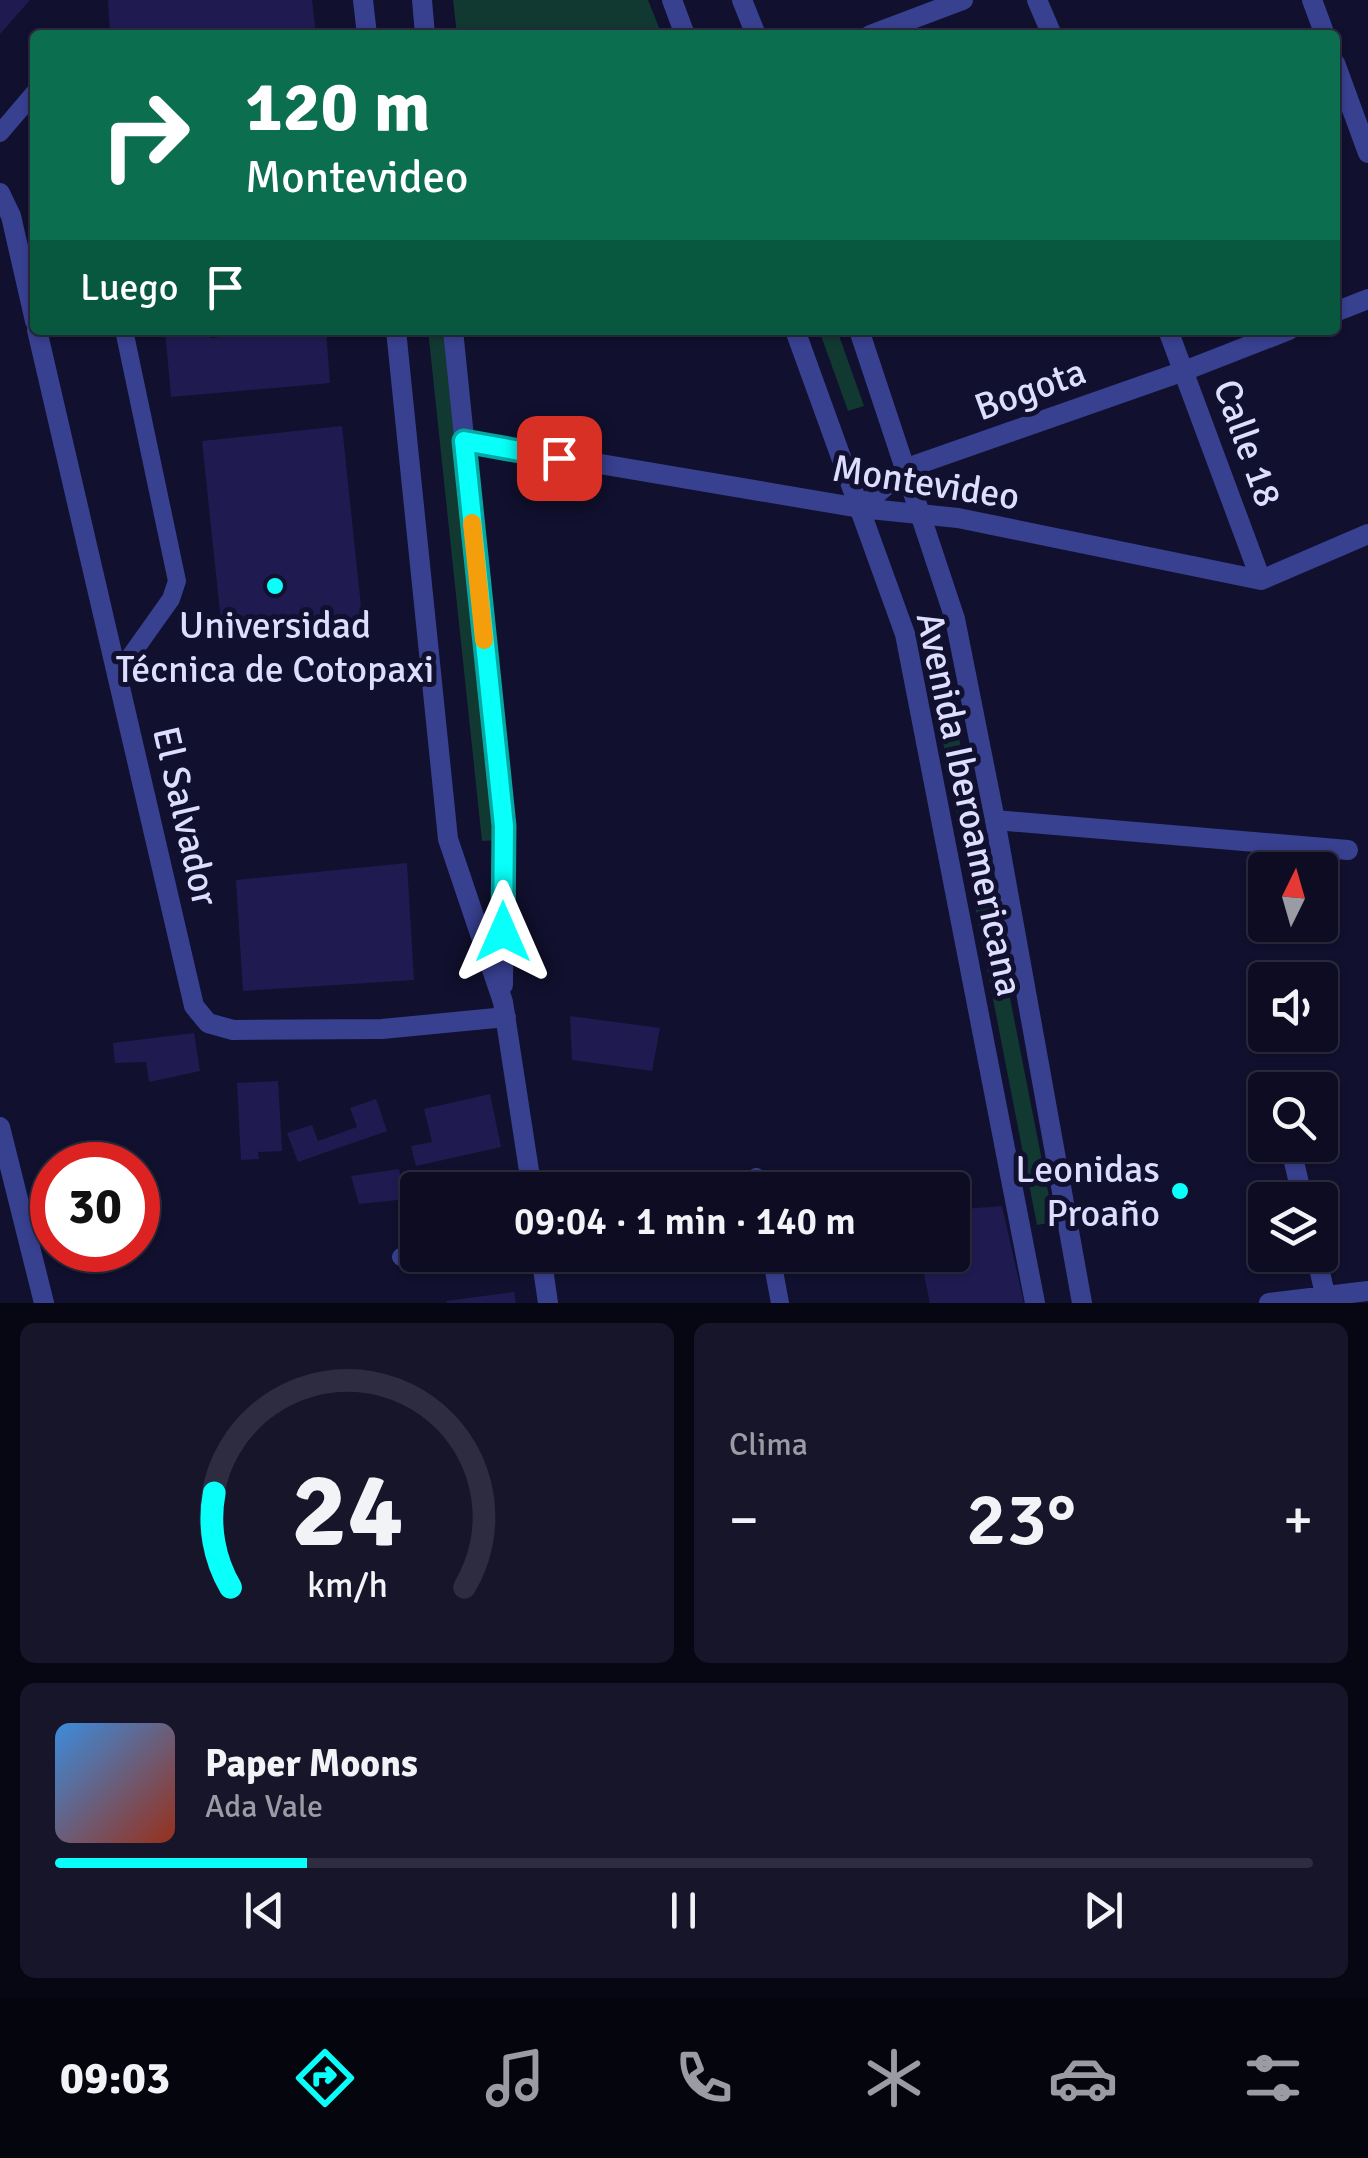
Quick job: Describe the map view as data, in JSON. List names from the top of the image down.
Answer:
{
  "streets": {
    "street": [
      "Bogota",
      "Calle 18",
      "Montevideo",
      "Avenida Iberoamericana",
      "El Salvador"
    ]
  },
  "crossings": [
    ["Bogota", "Calle 18"],
    ["Bogota", "Montevideo"],
    ["Bogota", "Avenida Iberoamericana"],
    ["Calle 18", "Montevideo"],
    ["Montevideo", "Avenida Iberoamericana"]
  ],
  "places": ["Universidad Técnica de Cotopaxi", "Leonidas Proaño"],
  "north": "top",
  "page": {
    "turn": ["120 m", "Montevideo"],
    "then": "Luego",
    "limit": "30",
    "trip": "09:04 · 1 min · 140 m",
    "tile": "Clima",
    "heat": ["−", "23°", "+"],
    "song": ["Paper Moons", "Ada Vale"],
    "tabs": "09:03",
    "gauge": ["24", "km/h"]
  }
}
